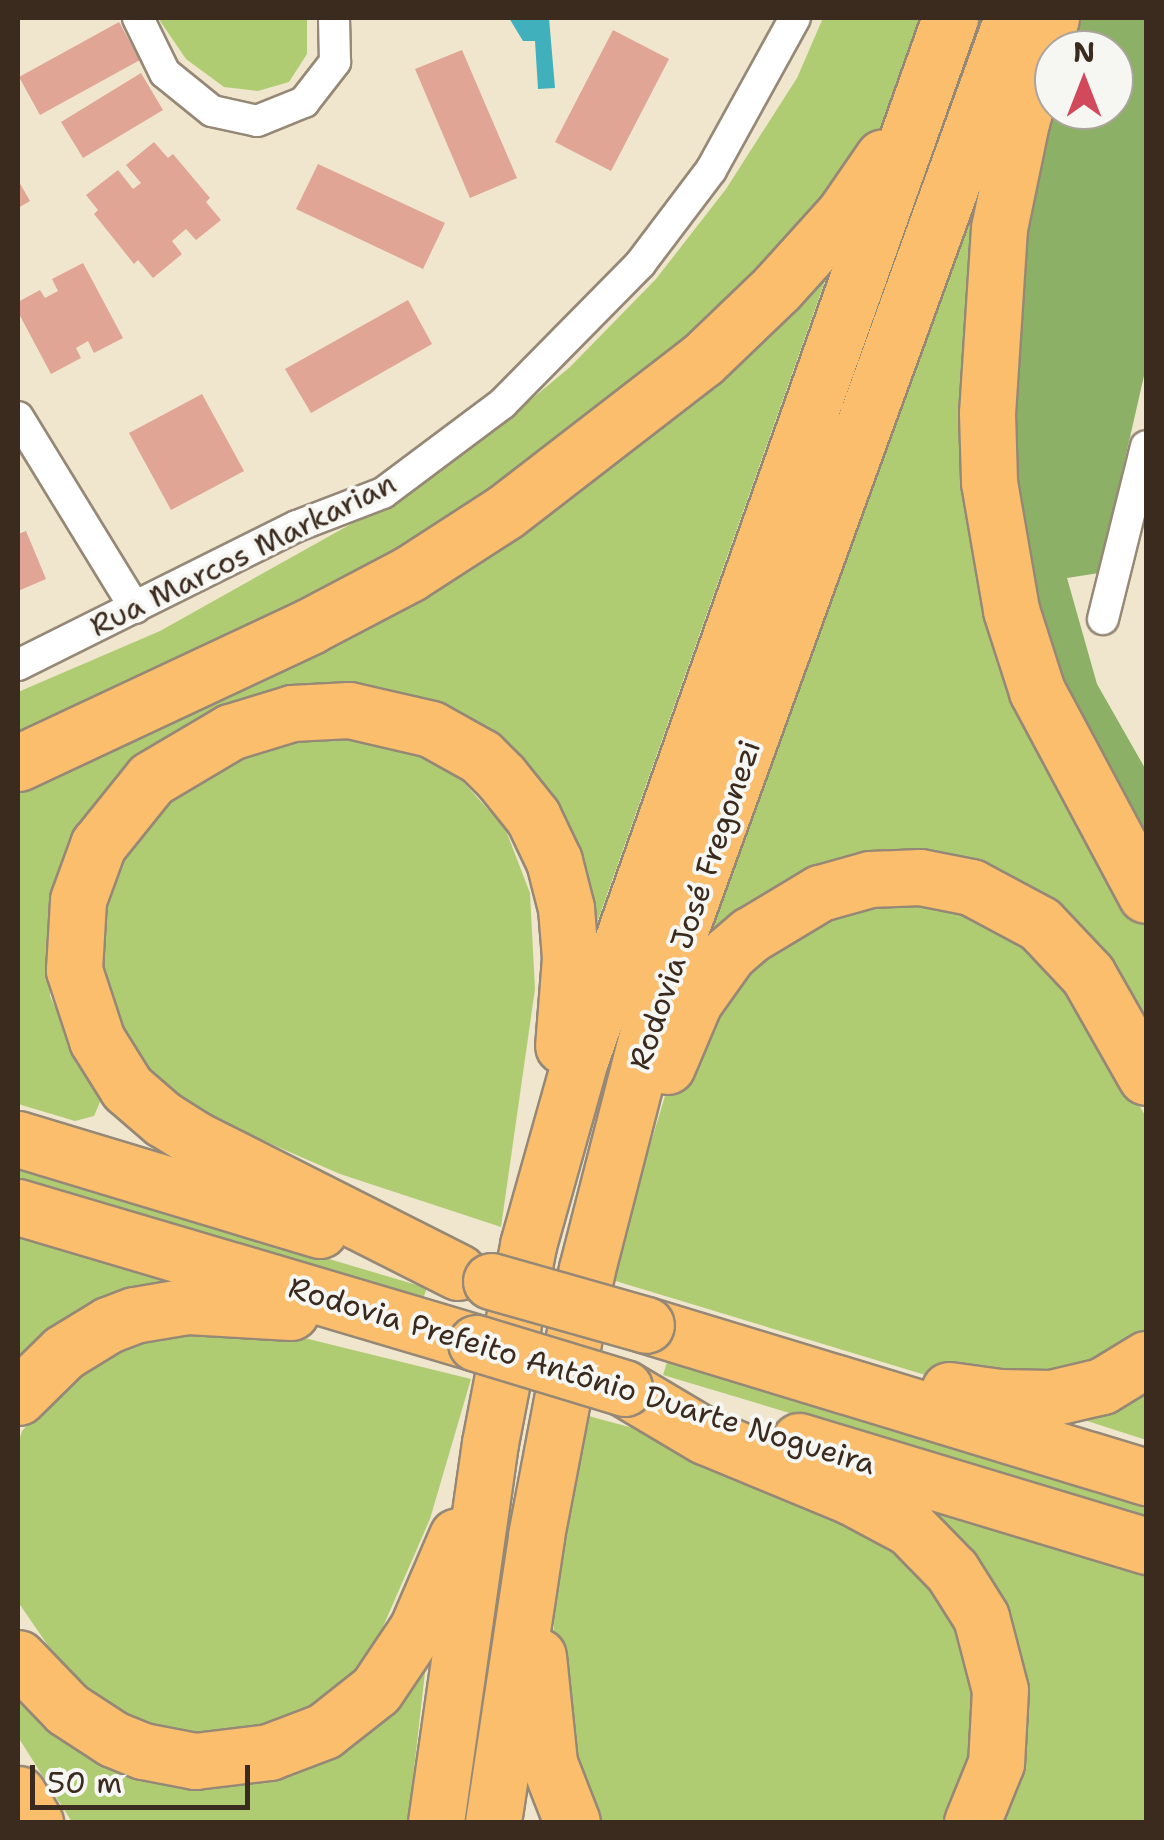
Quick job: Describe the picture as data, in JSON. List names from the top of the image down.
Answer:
{
  "streets": {
    "highway": ["Rodovia José Fregonezi", "Rodovia Prefeito Antônio Duarte Nogueira"],
    "street": ["Rua Marcos Markarian"]
  },
  "scale_bar": "50 m",
  "north": "top"
}
